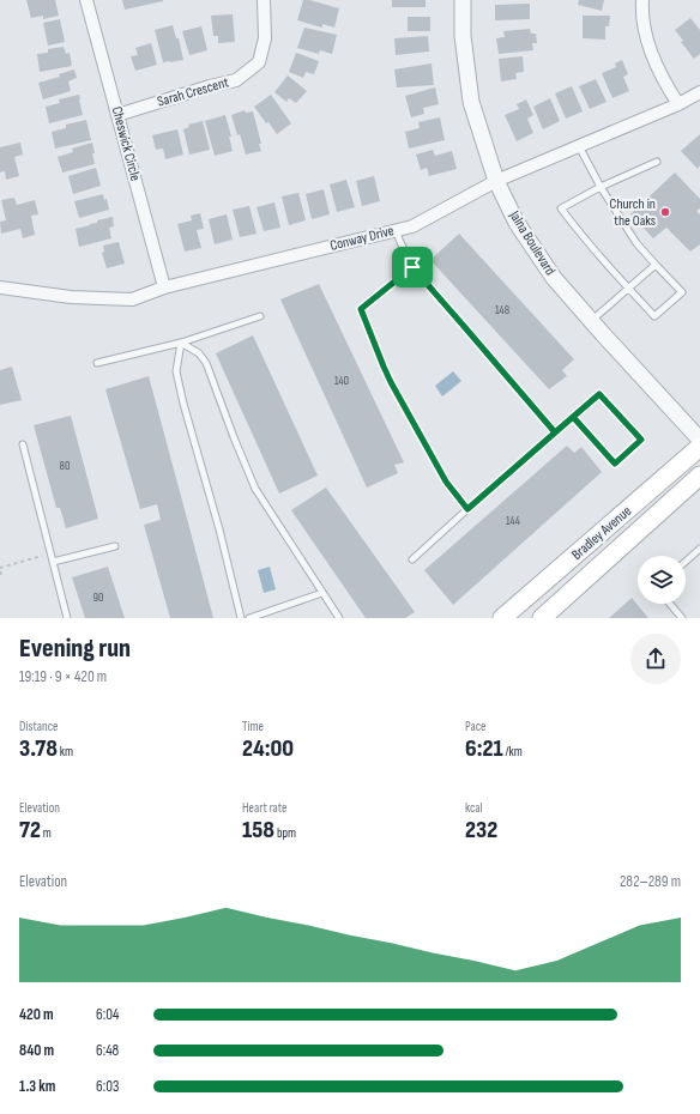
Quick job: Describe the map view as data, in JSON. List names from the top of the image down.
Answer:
{
  "streets": {
    "main road": ["Bradley Avenue"],
    "street": [
      "Sarah Crescent",
      "Cheswick Circle",
      "Conway Drive",
      "Jalna Boulevard"
    ]
  },
  "crossings": [
    ["Sarah Crescent", "Cheswick Circle"],
    ["Cheswick Circle", "Conway Drive"],
    ["Conway Drive", "Jalna Boulevard"]
  ],
  "places": ["Church in the Oaks"],
  "house_numbers": [
    "148",
    "140",
    "80",
    "144",
    "90"
  ],
  "page": {
    "heading": ["Evening run", "19:19 · 9 × 420 m"],
    "stats": [
      ["Distance", "3.78 km"],
      ["Time", "24:00"],
      ["Pace", "6:21 /km"],
      ["Elevation", "72 m"],
      ["Heart rate", "158 bpm"],
      ["kcal", "232"]
    ],
    "chart": ["Elevation", "282–289 m"],
    "list": [
      {
        "name": "420 m",
        "note": "6:04"
      },
      {
        "name": "840 m",
        "note": "6:48"
      },
      {
        "name": "1.3 km",
        "note": "6:03"
      }
    ]
  }
}
